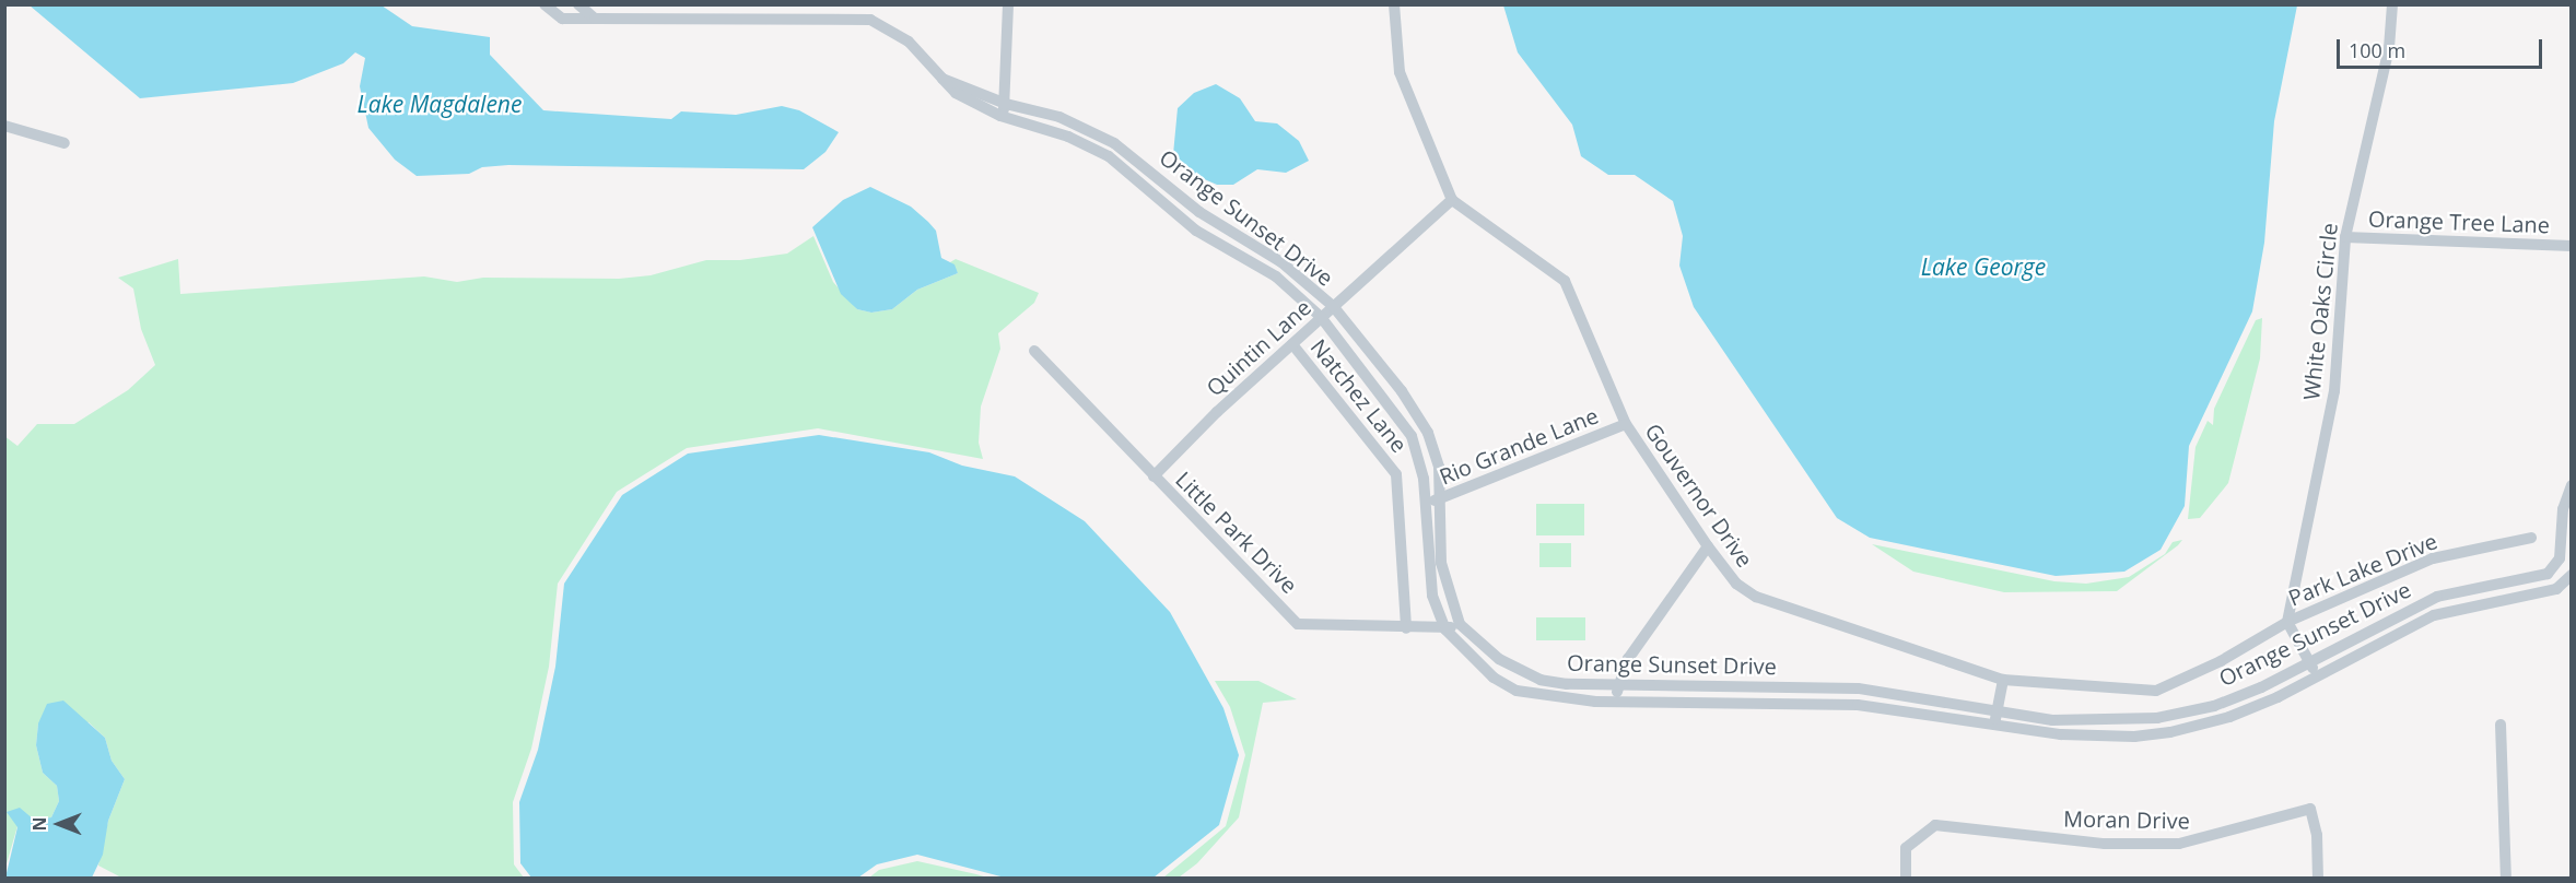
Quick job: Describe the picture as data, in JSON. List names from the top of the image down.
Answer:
{
  "streets": {
    "street": [
      "Orange Sunset Drive",
      "Orange Tree Lane",
      "White Oaks Circle",
      "Quintin Lane",
      "Natchez Lane",
      "Rio Grande Lane",
      "Gouvernor Drive",
      "Little Park Drive",
      "Park Lake Drive",
      "Moran Drive"
    ]
  },
  "crossings": [
    ["Orange Sunset Drive", "Quintin Lane"],
    ["Orange Sunset Drive", "Rio Grande Lane"],
    ["Orange Sunset Drive", "Little Park Drive"],
    ["Orange Tree Lane", "White Oaks Circle"],
    ["White Oaks Circle", "Gouvernor Drive"],
    ["White Oaks Circle", "Park Lake Drive"],
    ["Quintin Lane", "Natchez Lane"],
    ["Quintin Lane", "Gouvernor Drive"],
    ["Quintin Lane", "Little Park Drive"],
    ["Natchez Lane", "Little Park Drive"],
    ["Rio Grande Lane", "Gouvernor Drive"],
    ["Gouvernor Drive", "Park Lake Drive"]
  ],
  "water": ["Lake Magdalene", "Lake George"],
  "scale_bar": "100 m",
  "north": "left"
}
